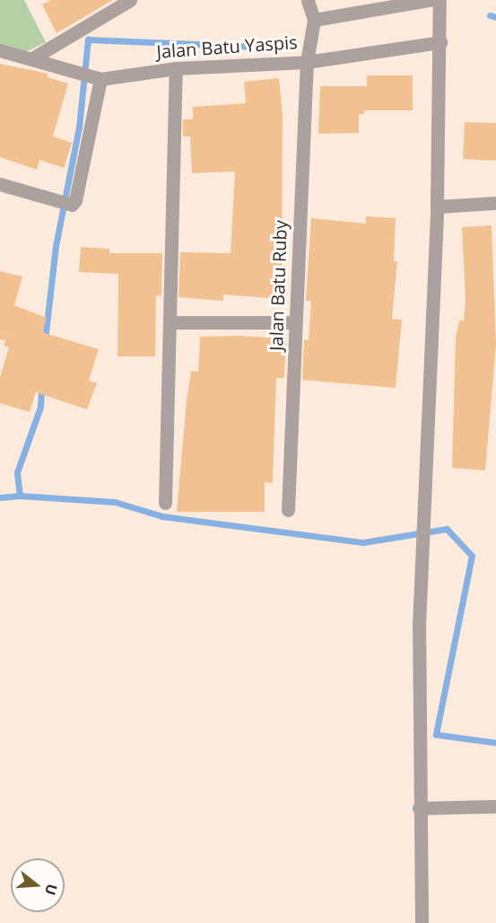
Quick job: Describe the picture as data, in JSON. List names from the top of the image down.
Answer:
{
  "streets": {
    "street": ["Jalan Batu Yaspis", "Jalan Batu Ruby"]
  },
  "crossings": [
    ["Jalan Batu Yaspis", "Jalan Batu Ruby"]
  ],
  "north": "right"
}
